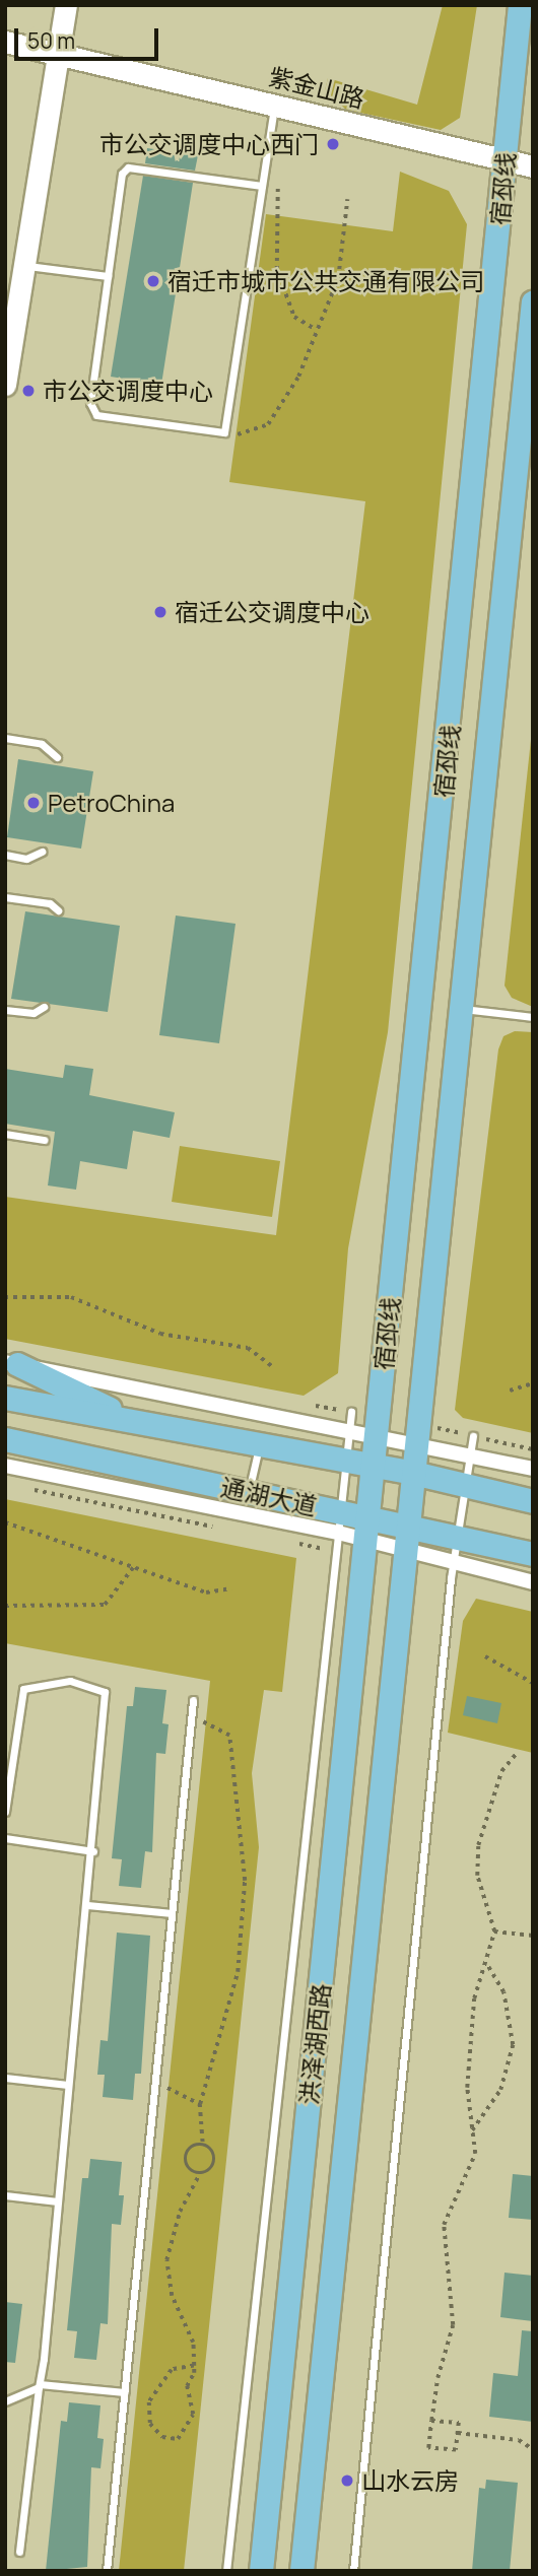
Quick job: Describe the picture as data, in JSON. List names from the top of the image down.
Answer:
{
  "streets": {
    "main road": ["宿邳线", "通湖大道", "洪泽湖西路"],
    "street": ["紫金山路"]
  },
  "crossings": [
    ["紫金山路", "宿邳线"],
    ["宿邳线", "通湖大道"],
    ["宿邳线", "洪泽湖西路"],
    ["通湖大道", "洪泽湖西路"]
  ],
  "places": [
    "市公交调度中心西门",
    "宿迁市城市公共交通有限公司",
    "市公交调度中心",
    "宿迁公交调度中心",
    "PetroChina",
    "山水云房"
  ],
  "scale_bar": "50 m"
}
